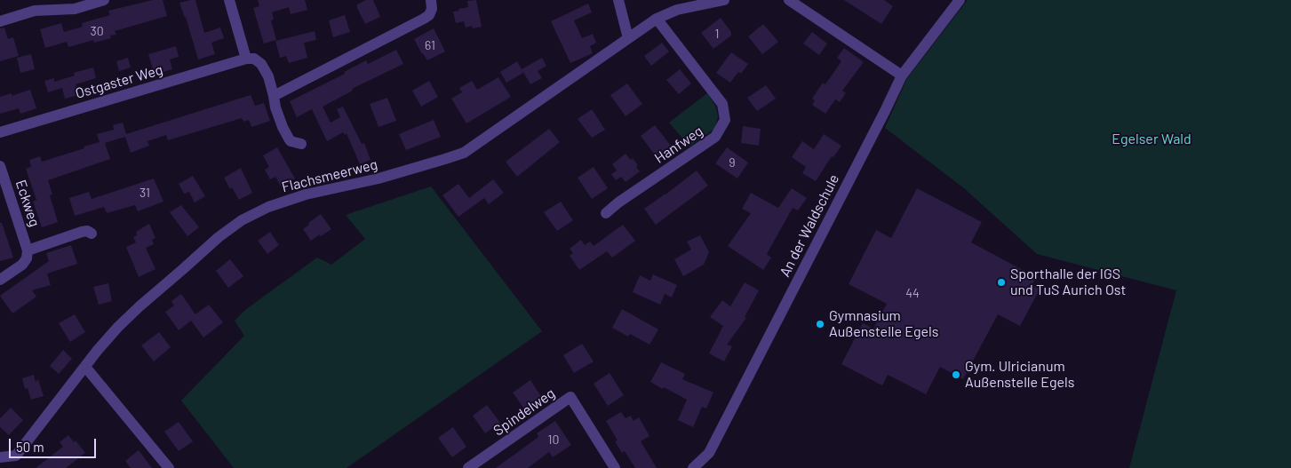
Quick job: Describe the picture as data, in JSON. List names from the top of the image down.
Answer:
{
  "streets": {
    "street": [
      "Ostgaster Weg",
      "Hanfweg",
      "Flachsmeerweg",
      "Eckweg",
      "An der Waldschule",
      "Spindelweg"
    ]
  },
  "crossings": [
    ["Hanfweg", "Flachsmeerweg"]
  ],
  "parks": ["Egelser Wald"],
  "places": ["Sporthalle der IGS und TuS Aurich Ost", "Gymnasium Außenstelle Egels", "Gym. Ulricianum Außenstelle Egels"],
  "house_numbers": [
    "30",
    "1",
    "61",
    "9",
    "31",
    "44",
    "10"
  ],
  "scale_bar": "50 m"
}
